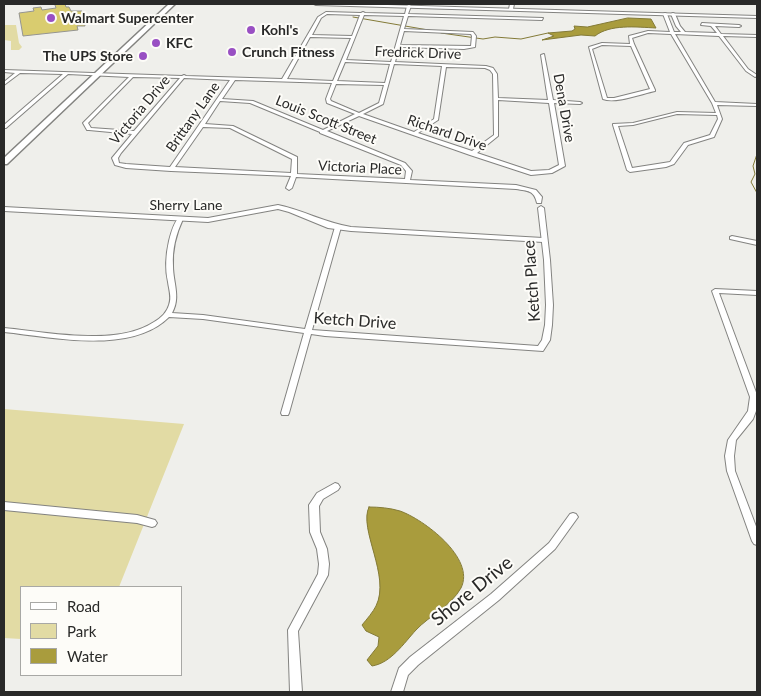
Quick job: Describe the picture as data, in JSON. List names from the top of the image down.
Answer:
{
  "streets": {
    "street": [
      "Fredrick Drive",
      "Dena Drive",
      "Victoria Drive",
      "Brittany Lane",
      "Louis Scott Street",
      "Richard Drive",
      "Victoria Place",
      "Sherry Lane",
      "Ketch Place",
      "Ketch Drive",
      "Shore Drive"
    ]
  },
  "crossings": [
    ["Dena Drive", "Richard Drive"],
    ["Victoria Drive", "Brittany Lane"],
    ["Victoria Drive", "Victoria Place"],
    ["Brittany Lane", "Louis Scott Street"],
    ["Brittany Lane", "Victoria Place"],
    ["Louis Scott Street", "Victoria Place"],
    ["Victoria Place", "Ketch Place"],
    ["Sherry Lane", "Ketch Place"],
    ["Ketch Place", "Ketch Drive"]
  ],
  "places": [
    "Walmart Supercenter",
    "Kohl's",
    "KFC",
    "Crunch Fitness",
    "The UPS Store"
  ],
  "legend": ["Road", "Park", "Water"]
}
